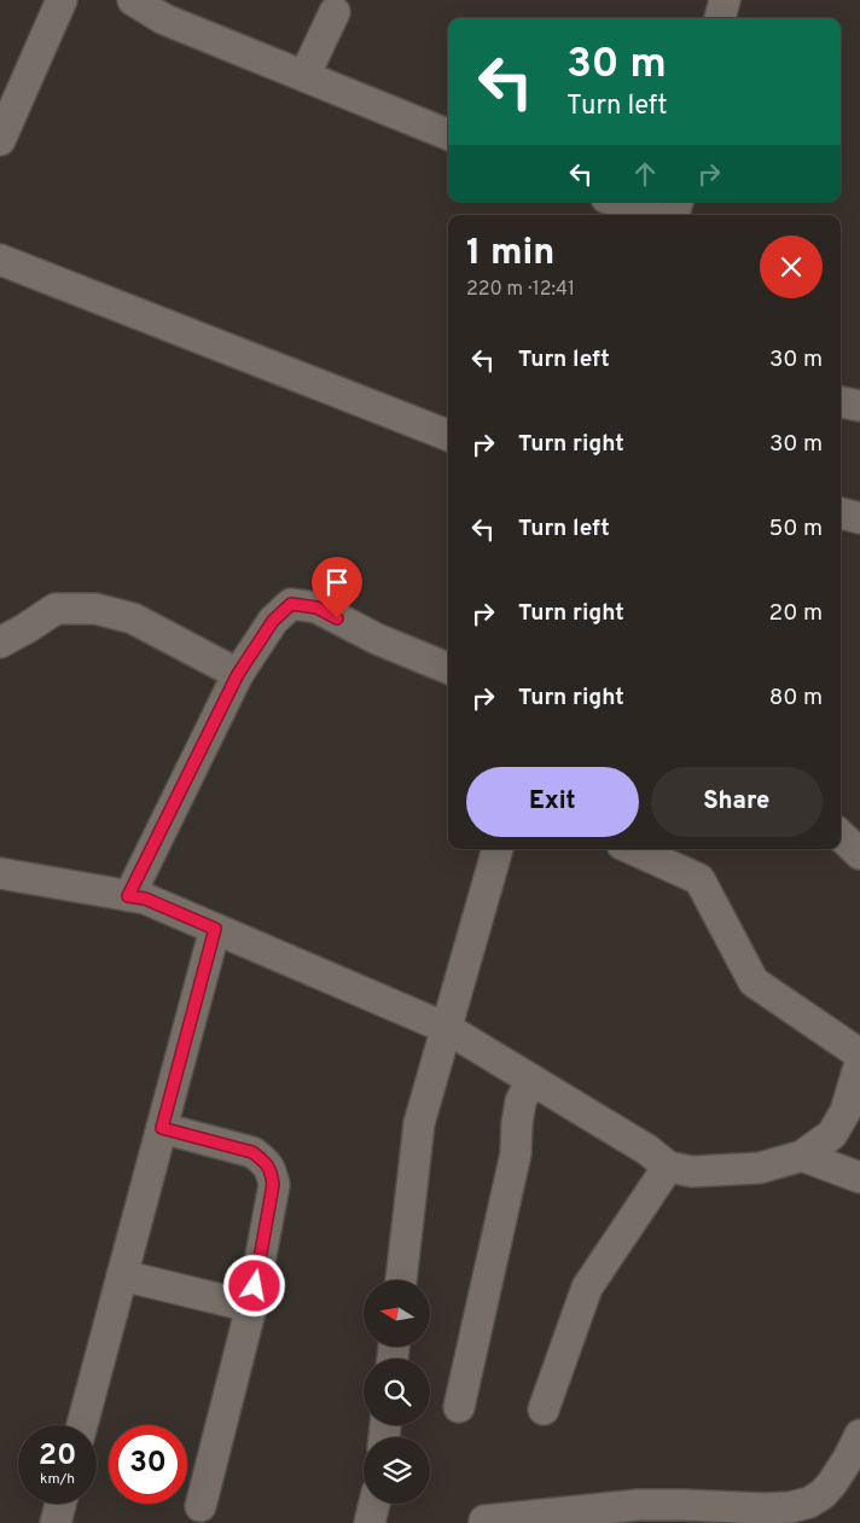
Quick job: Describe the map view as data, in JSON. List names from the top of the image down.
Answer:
{
  "north": "left",
  "page": {
    "turn": ["30 m", "Turn left"],
    "heading": ["1 min", "220 m · 12:41"],
    "list": [
      {
        "name": "Turn left",
        "value": "30 m"
      },
      {
        "name": "Turn right",
        "value": "30 m"
      },
      {
        "name": "Turn left",
        "value": "50 m"
      },
      {
        "name": "Turn right",
        "value": "20 m"
      },
      {
        "name": "Turn right",
        "value": "80 m"
      }
    ],
    "buttons": ["Exit", "Share"],
    "speed": "20 km/h",
    "limit": "30"
  }
}
